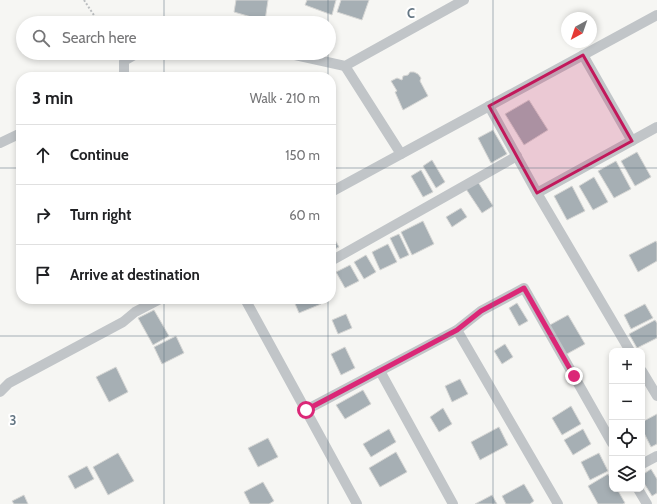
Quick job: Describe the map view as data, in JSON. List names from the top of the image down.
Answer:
{
  "north": "bottom left",
  "page": {
    "search": "Search here",
    "heading": ["3 min", "Walk · 210 m"],
    "list": [
      ["Continue", "150 m"],
      ["Turn right", "60 m"],
      "Arrive at destination"
    ],
    "map_buttons": ["+", "−"]
  },
  "grid": {
    "columns": ["C"],
    "rows": ["3"]
  }
}
